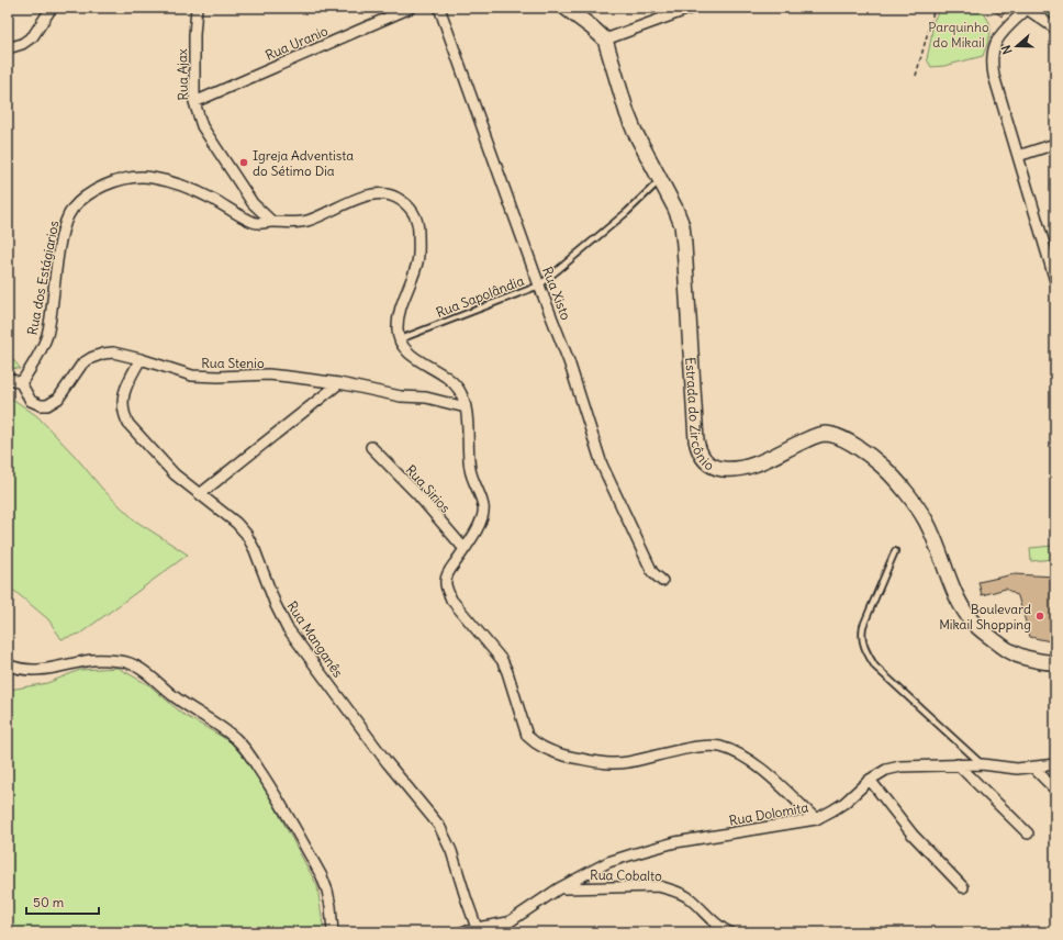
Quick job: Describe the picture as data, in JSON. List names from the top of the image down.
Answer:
{
  "streets": {
    "street": [
      "Rua Uranio",
      "Rua Ajax",
      "Rua dos Estágiarios",
      "Rua Xisto",
      "Rua Stenio",
      "Estrada do Zircônio",
      "Rua Sirios",
      "Rua Manganês",
      "Rua Dolomita",
      "Rua Cobalto"
    ],
    "lane": ["Rua Sapolândia"]
  },
  "crossings": [
    ["Rua Uranio", "Rua Ajax"],
    ["Rua Ajax", "Rua dos Estágiarios"],
    ["Rua dos Estágiarios", "Rua Sapolândia"],
    ["Rua dos Estágiarios", "Rua Stenio"],
    ["Rua Xisto", "Rua Sapolândia"],
    ["Rua Sapolândia", "Estrada do Zircônio"],
    ["Rua Stenio", "Rua Manganês"],
    ["Rua Dolomita", "Rua Cobalto"]
  ],
  "parks": ["Parquinho do Mikail"],
  "places": ["Igreja Adventista do Sétimo Dia", "Boulevard Mikail Shopping"],
  "scale_bar": "50 m",
  "north": "left"
}
